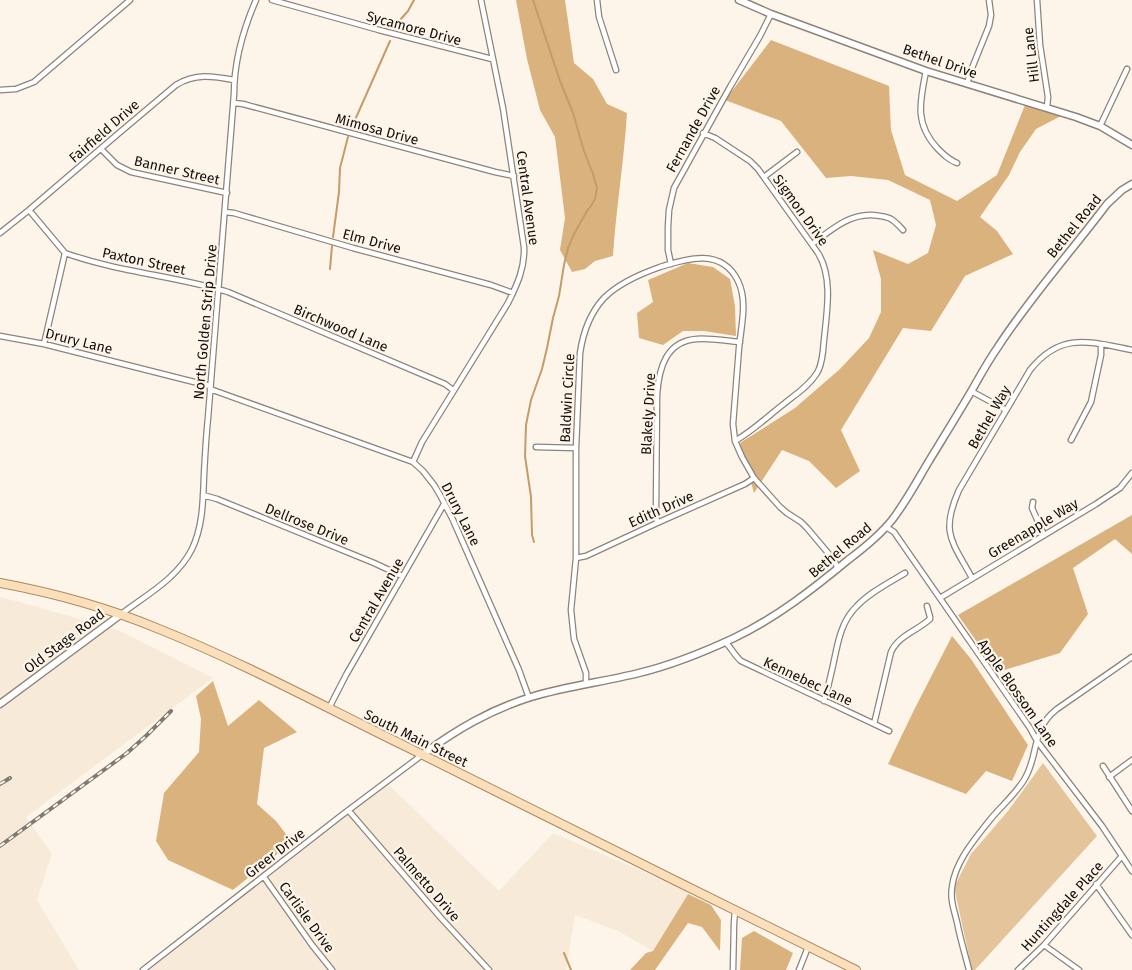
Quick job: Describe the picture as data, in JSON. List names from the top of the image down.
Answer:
{
  "streets": {
    "main road": ["South Main Street"],
    "street": [
      "Sycamore Drive",
      "Hill Lane",
      "Bethel Drive",
      "Mimosa Drive",
      "Fernande Drive",
      "Fairfield Drive",
      "Banner Street",
      "Central Avenue",
      "Sigmon Drive",
      "Bethel Road",
      "Elm Drive",
      "Paxton Street",
      "North Golden Strip Drive",
      "Birchwood Lane",
      "Drury Lane",
      "Baldwin Circle",
      "Blakely Drive",
      "Bethel Way",
      "Edith Drive",
      "Dellrose Drive",
      "Greenapple Way",
      "Old Stage Road",
      "Kennebec Lane",
      "Apple Blossom Lane",
      "Greer Drive",
      "Palmetto Drive",
      "Huntingdale Place",
      "Carlisle Drive"
    ]
  },
  "crossings": [
    ["Sycamore Drive", "Central Avenue"],
    ["Hill Lane", "Bethel Drive"],
    ["Bethel Drive", "Fernande Drive"],
    ["Mimosa Drive", "Central Avenue"],
    ["Mimosa Drive", "North Golden Strip Drive"],
    ["Fernande Drive", "Sigmon Drive"],
    ["Fernande Drive", "Baldwin Circle"],
    ["Fairfield Drive", "Banner Street"],
    ["Fairfield Drive", "North Golden Strip Drive"],
    ["Banner Street", "North Golden Strip Drive"],
    ["Central Avenue", "Elm Drive"],
    ["Central Avenue", "Birchwood Lane"],
    ["Central Avenue", "Drury Lane"],
    ["Central Avenue", "Dellrose Drive"],
    ["Central Avenue", "South Main Street"],
    ["Sigmon Drive", "Baldwin Circle"],
    ["Bethel Road", "Drury Lane"],
    ["Bethel Road", "Baldwin Circle"],
    ["Bethel Road", "Kennebec Lane"],
    ["Bethel Road", "Apple Blossom Lane"],
    ["Bethel Road", "South Main Street"],
    ["Bethel Road", "Greer Drive"],
    ["Elm Drive", "North Golden Strip Drive"],
    ["Paxton Street", "North Golden Strip Drive"],
    ["Paxton Street", "Birchwood Lane"],
    ["North Golden Strip Drive", "Birchwood Lane"],
    ["North Golden Strip Drive", "Drury Lane"],
    ["North Golden Strip Drive", "Dellrose Drive"],
    ["North Golden Strip Drive", "Old Stage Road"],
    ["North Golden Strip Drive", "South Main Street"],
    ["Baldwin Circle", "Blakely Drive"],
    ["Baldwin Circle", "Edith Drive"],
    ["Blakely Drive", "Edith Drive"],
    ["Bethel Way", "Greenapple Way"],
    ["Greenapple Way", "Apple Blossom Lane"],
    ["Old Stage Road", "South Main Street"],
    ["Apple Blossom Lane", "Huntingdale Place"],
    ["South Main Street", "Greer Drive"],
    ["Greer Drive", "Palmetto Drive"],
    ["Greer Drive", "Carlisle Drive"]
  ]
}
